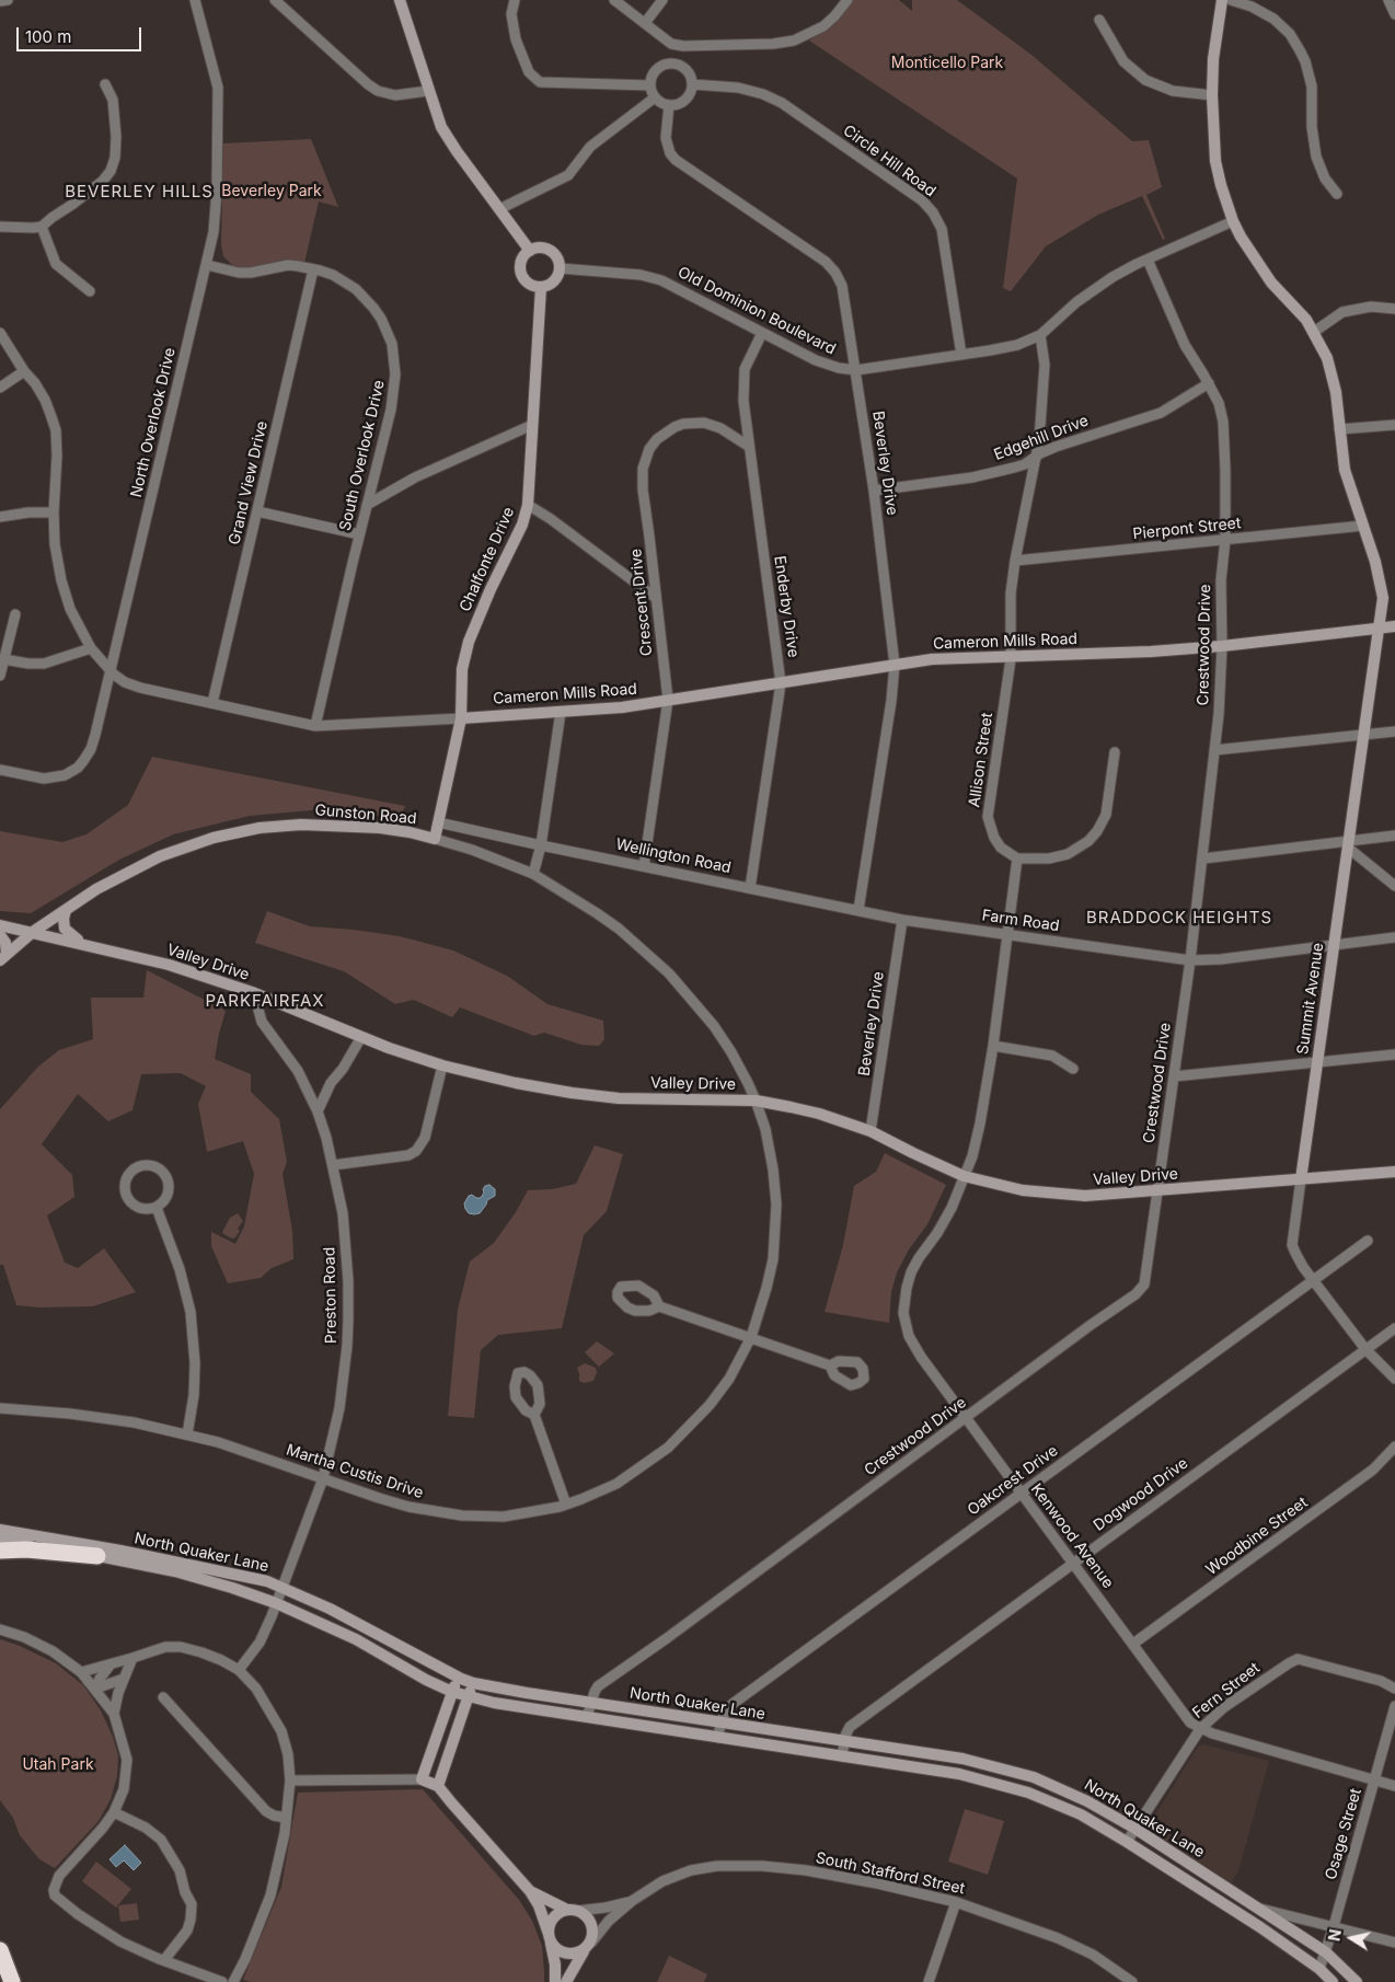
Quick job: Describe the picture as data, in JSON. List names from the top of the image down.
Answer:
{
  "streets": {
    "street": [
      "Circle Hill Road",
      "Old Dominion Boulevard",
      "North Overlook Drive",
      "Edgehill Drive",
      "South Overlook Drive",
      "Beverley Drive",
      "Grand View Drive",
      "Pierpont Street",
      "Chalfonte Drive",
      "Crescent Drive",
      "Enderby Drive",
      "Cameron Mills Road",
      "Crestwood Drive",
      "Allison Street",
      "Gunston Road",
      "Wellington Road",
      "Farm Road",
      "Valley Drive",
      "Summit Avenue",
      "Preston Road",
      "Martha Custis Drive",
      "Oakcrest Drive",
      "Dogwood Drive",
      "Kenwood Avenue",
      "Woodbine Street",
      "North Quaker Lane",
      "Fern Street",
      "Osage Street",
      "South Stafford Street"
    ]
  },
  "crossings": [
    ["Circle Hill Road", "Old Dominion Boulevard"],
    ["Circle Hill Road", "Beverley Drive"],
    ["Old Dominion Boulevard", "Beverley Drive"],
    ["Old Dominion Boulevard", "Chalfonte Drive"],
    ["Old Dominion Boulevard", "Enderby Drive"],
    ["Old Dominion Boulevard", "Crestwood Drive"],
    ["Old Dominion Boulevard", "Allison Street"],
    ["Old Dominion Boulevard", "Summit Avenue"],
    ["North Overlook Drive", "South Overlook Drive"],
    ["North Overlook Drive", "Cameron Mills Road"],
    ["Edgehill Drive", "Beverley Drive"],
    ["Edgehill Drive", "Crestwood Drive"],
    ["Edgehill Drive", "Allison Street"],
    ["South Overlook Drive", "Grand View Drive"],
    ["South Overlook Drive", "Cameron Mills Road"],
    ["Beverley Drive", "Cameron Mills Road"],
    ["Beverley Drive", "Wellington Road"],
    ["Beverley Drive", "Farm Road"],
    ["Beverley Drive", "Valley Drive"],
    ["Grand View Drive", "Cameron Mills Road"],
    ["Pierpont Street", "Crestwood Drive"],
    ["Pierpont Street", "Allison Street"],
    ["Pierpont Street", "Summit Avenue"],
    ["Chalfonte Drive", "Cameron Mills Road"],
    ["Chalfonte Drive", "Gunston Road"],
    ["Chalfonte Drive", "Wellington Road"],
    ["Crescent Drive", "Enderby Drive"],
    ["Crescent Drive", "Cameron Mills Road"],
    ["Crescent Drive", "Wellington Road"],
    ["Enderby Drive", "Cameron Mills Road"],
    ["Enderby Drive", "Wellington Road"],
    ["Cameron Mills Road", "Crestwood Drive"],
    ["Cameron Mills Road", "Allison Street"],
    ["Cameron Mills Road", "Summit Avenue"],
    ["Crestwood Drive", "Farm Road"],
    ["Crestwood Drive", "Valley Drive"],
    ["Crestwood Drive", "Kenwood Avenue"],
    ["Crestwood Drive", "North Quaker Lane"],
    ["Gunston Road", "Valley Drive"],
    ["Gunston Road", "Martha Custis Drive"],
    ["Wellington Road", "Farm Road"],
    ["Farm Road", "Summit Avenue"],
    ["Valley Drive", "Summit Avenue"],
    ["Valley Drive", "Preston Road"],
    ["Valley Drive", "Martha Custis Drive"],
    ["Valley Drive", "Kenwood Avenue"],
    ["Summit Avenue", "Oakcrest Drive"],
    ["Summit Avenue", "Dogwood Drive"],
    ["Preston Road", "Martha Custis Drive"],
    ["Preston Road", "North Quaker Lane"],
    ["Oakcrest Drive", "Kenwood Avenue"],
    ["Oakcrest Drive", "North Quaker Lane"],
    ["Dogwood Drive", "Kenwood Avenue"],
    ["Dogwood Drive", "North Quaker Lane"],
    ["Kenwood Avenue", "Woodbine Street"],
    ["Kenwood Avenue", "Fern Street"],
    ["Kenwood Avenue", "Osage Street"],
    ["North Quaker Lane", "Fern Street"],
    ["North Quaker Lane", "Osage Street"]
  ],
  "districts": ["BEVERLEY HILLS", "BRADDOCK HEIGHTS", "PARKFAIRFAX"],
  "parks": ["Monticello Park", "Beverley Park", "Utah Park"],
  "scale_bar": "100 m",
  "north": "left"
}
